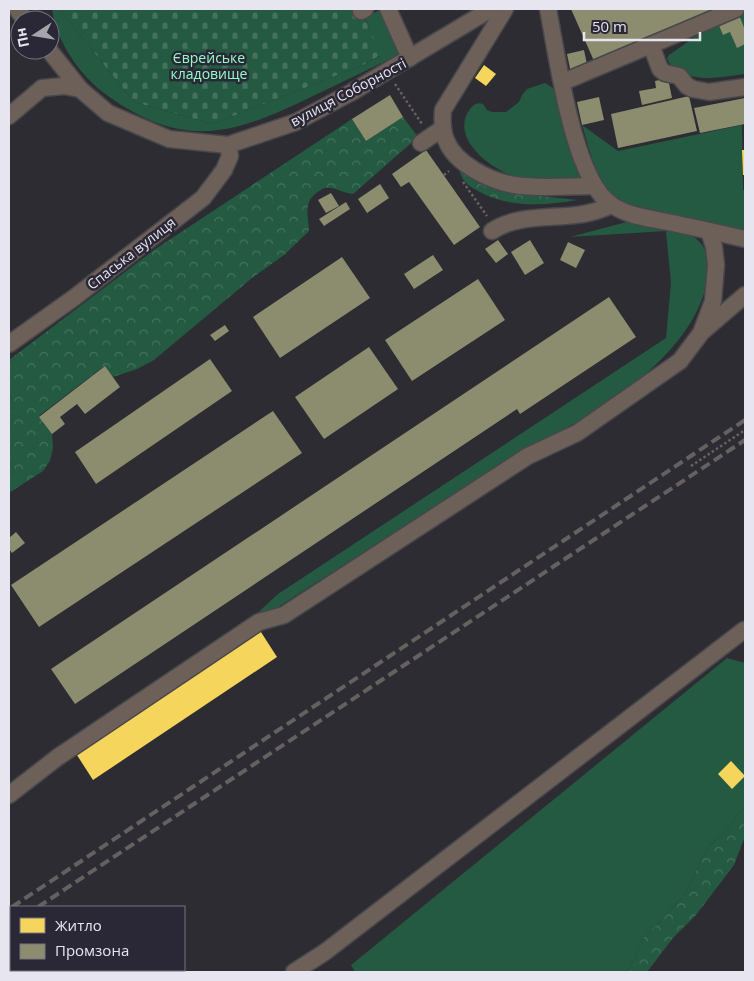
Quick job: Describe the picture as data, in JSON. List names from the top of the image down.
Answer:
{
  "streets": {
    "street": ["вулиця Соборності", "Спаська вулиця"]
  },
  "crossings": [
    ["вулиця Соборності", "Спаська вулиця"]
  ],
  "parks": ["Єврейське кладовище"],
  "legend": ["Житло", "Промзона"],
  "scale_bar": "50 m",
  "north": "left"
}
